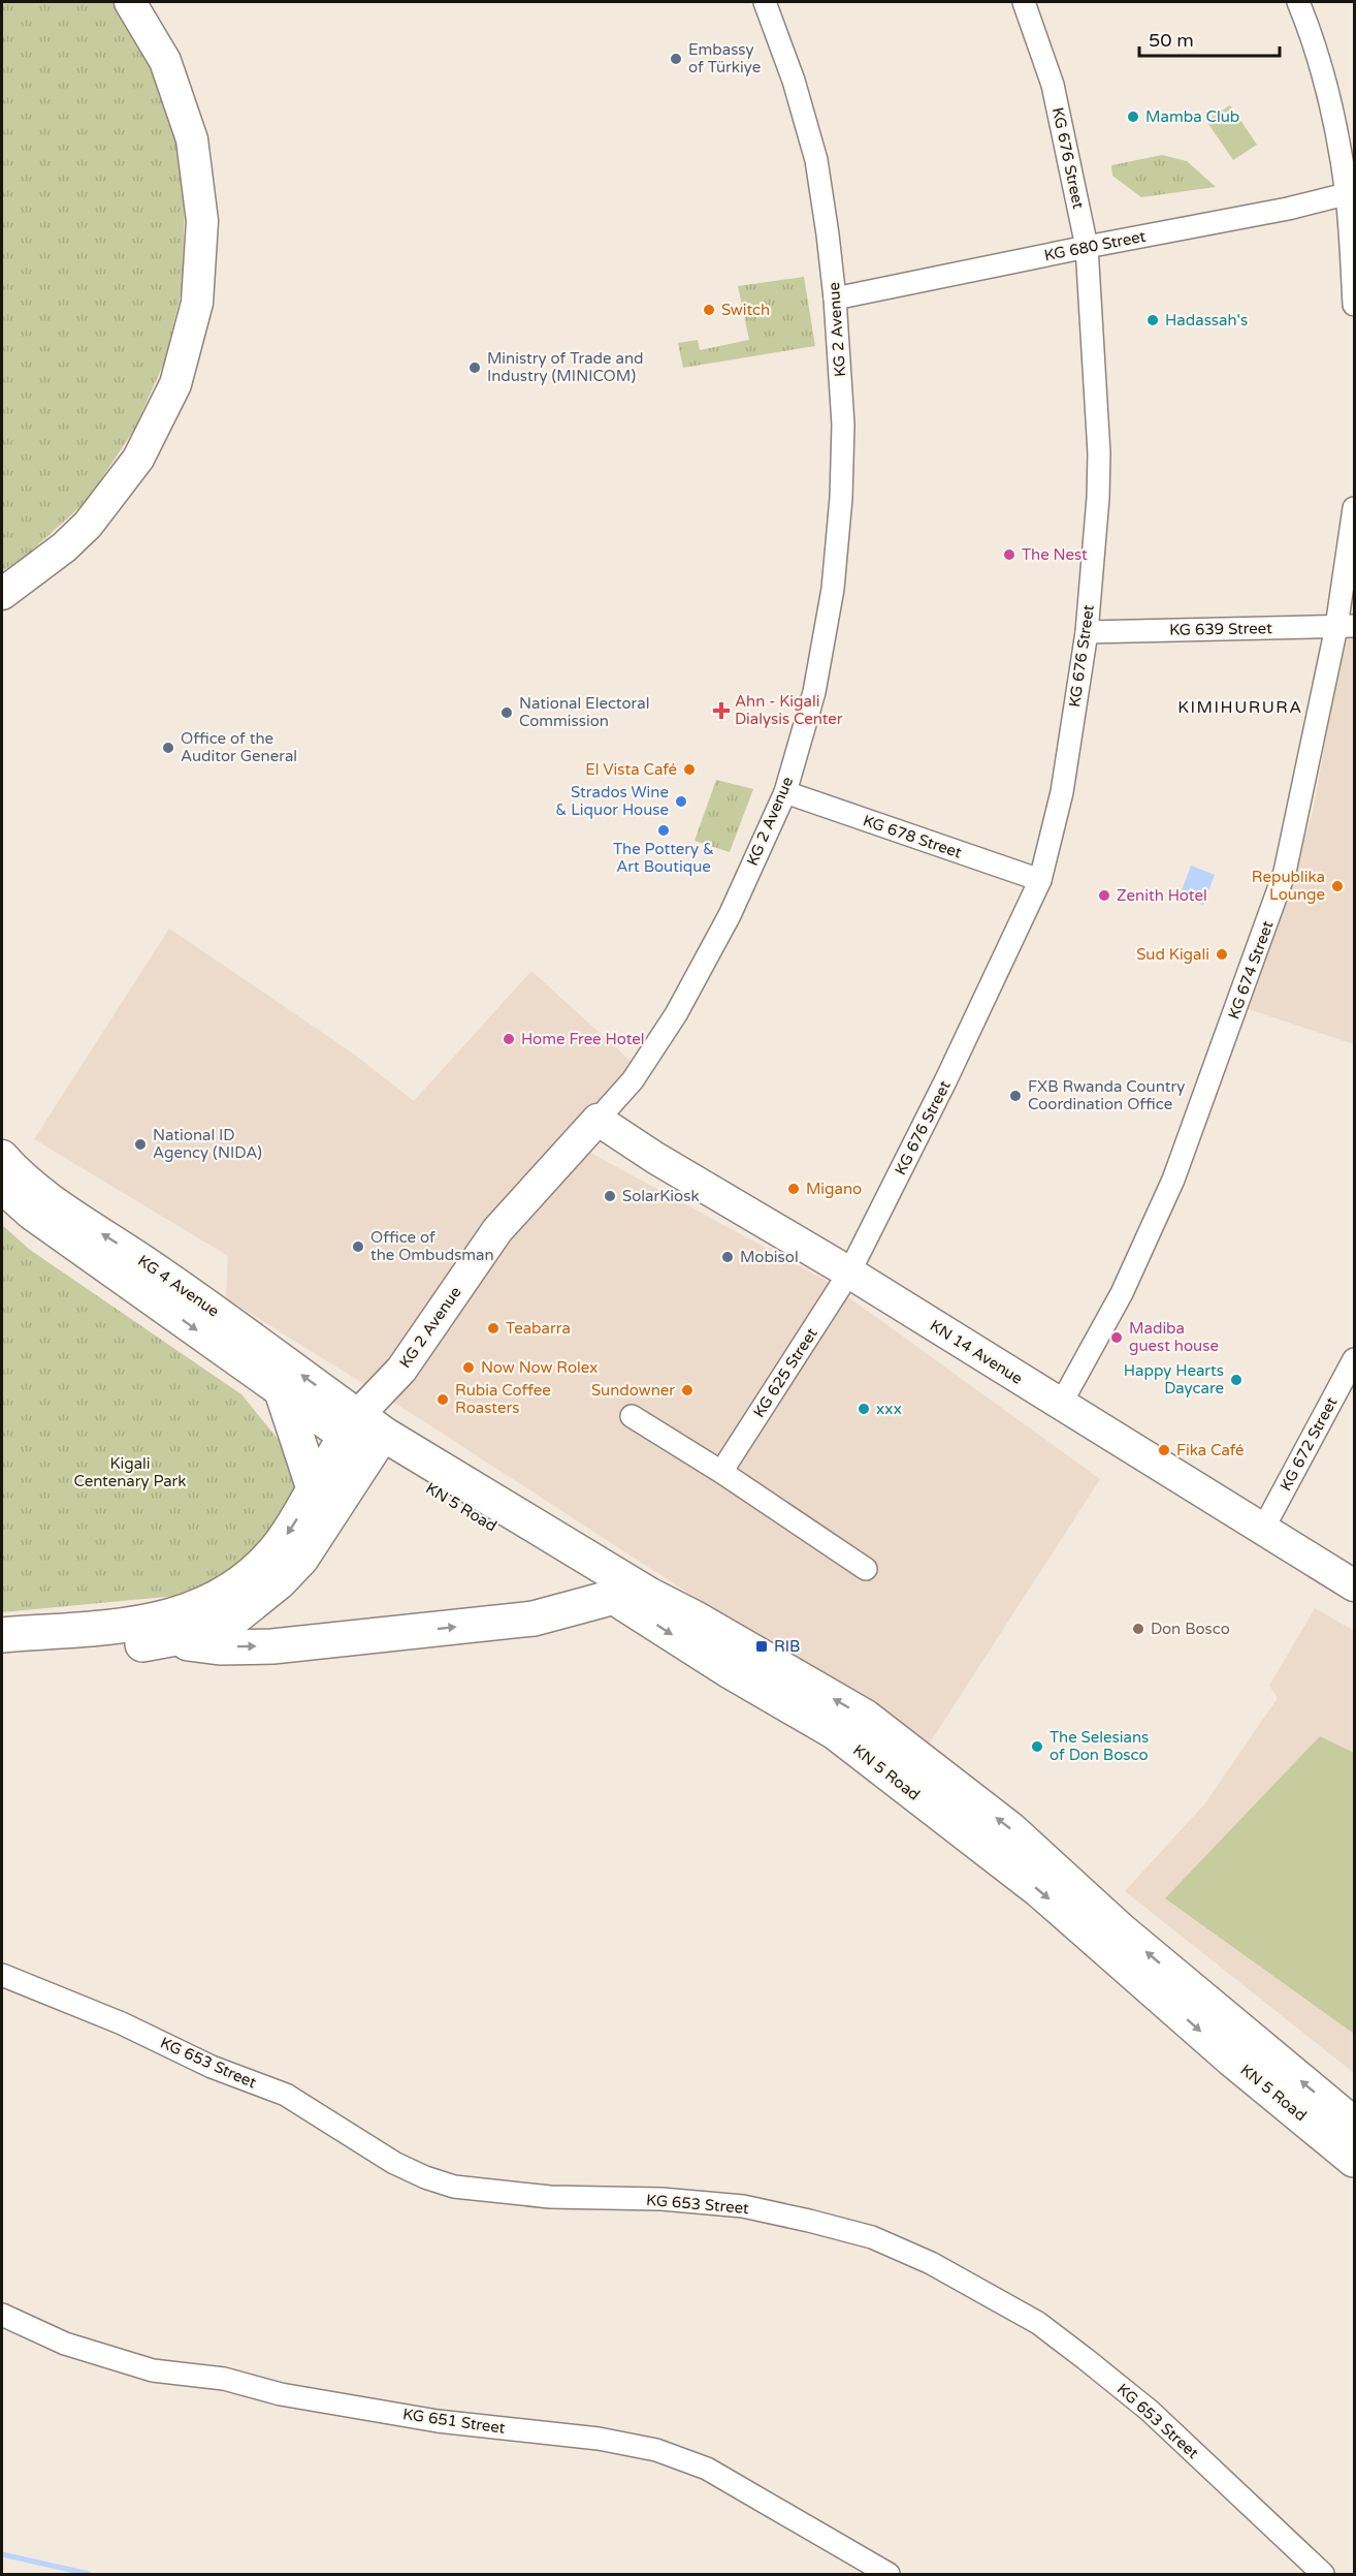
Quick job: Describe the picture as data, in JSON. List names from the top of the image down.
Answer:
{
  "streets": {
    "main road": [
      "KG 2 Avenue",
      "KG 4 Avenue",
      "KN 14 Avenue",
      "KN 5 Road"
    ],
    "street": [
      "KG 676 Street",
      "KG 680 Street",
      "KG 639 Street",
      "KG 678 Street",
      "KG 674 Street",
      "KG 625 Street",
      "KG 672 Street",
      "KG 653 Street",
      "KG 651 Street"
    ]
  },
  "crossings": [
    ["KG 676 Street", "KG 680 Street"],
    ["KG 676 Street", "KG 639 Street"],
    ["KG 676 Street", "KG 678 Street"],
    ["KG 676 Street", "KN 14 Avenue"],
    ["KG 676 Street", "KG 625 Street"],
    ["KG 680 Street", "KG 2 Avenue"],
    ["KG 2 Avenue", "KG 678 Street"],
    ["KG 2 Avenue", "KG 4 Avenue"],
    ["KG 2 Avenue", "KN 14 Avenue"],
    ["KG 2 Avenue", "KN 5 Road"],
    ["KG 639 Street", "KG 674 Street"],
    ["KG 674 Street", "KN 14 Avenue"],
    ["KG 4 Avenue", "KN 5 Road"],
    ["KN 14 Avenue", "KG 625 Street"],
    ["KN 14 Avenue", "KG 672 Street"]
  ],
  "districts": ["KIMIHURURA"],
  "parks": ["Kigali Centenary Park"],
  "places": {
    "other": [
      "Embassy of Türkiye",
      "Mamba Club",
      "Switch",
      "Hadassah's",
      "Ministry of Trade and Industry (MINICOM)",
      "The Nest",
      "National Electoral Commission",
      "Office of the Auditor General",
      "El Vista Café",
      "Strados Wine & Liquor House",
      "The Pottery & Art Boutique",
      "Republika Lounge",
      "Zenith Hotel",
      "Sud Kigali",
      "Home Free Hotel",
      "FXB Rwanda Country Coordination Office",
      "National ID Agency (NIDA)",
      "Migano",
      "SolarKiosk",
      "Office of the Ombudsman",
      "Mobisol",
      "Teabarra",
      "Madiba guest house",
      "Now Now Rolex",
      "Happy Hearts Daycare",
      "Sundowner",
      "Rubia Coffee Roasters",
      "xxx",
      "Fika Café",
      "Don Bosco",
      "The Selesians of Don Bosco"
    ],
    "health": ["Ahn - Kigali Dialysis Center"],
    "transit": ["RIB"]
  },
  "scale_bar": "50 m"
}
